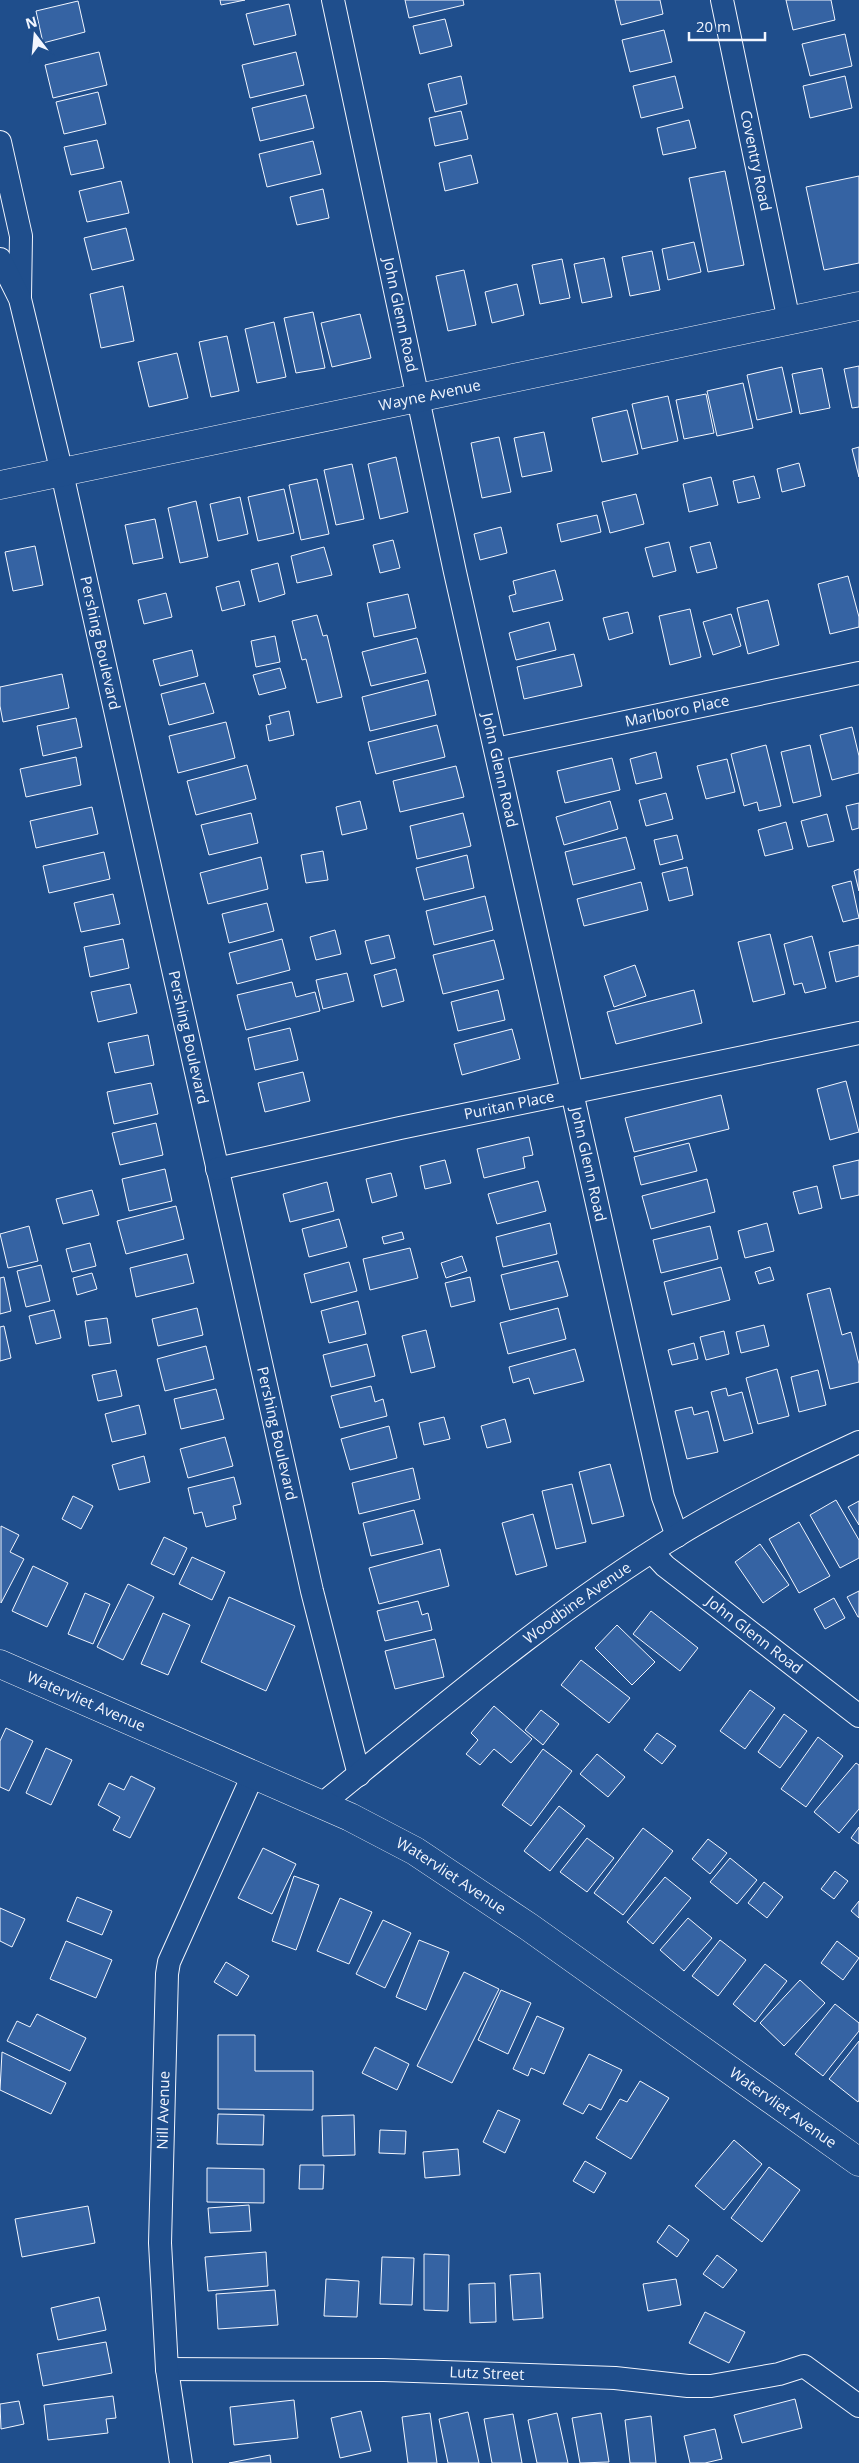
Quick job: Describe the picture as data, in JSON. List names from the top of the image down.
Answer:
{
  "streets": {
    "street": [
      "Coventry Road",
      "John Glenn Road",
      "Wayne Avenue",
      "Pershing Boulevard",
      "Marlboro Place",
      "Puritan Place",
      "Woodbine Avenue",
      "Watervliet Avenue",
      "Nill Avenue",
      "Lutz Street"
    ]
  },
  "crossings": [
    ["Coventry Road", "Wayne Avenue"],
    ["John Glenn Road", "Wayne Avenue"],
    ["John Glenn Road", "Marlboro Place"],
    ["John Glenn Road", "Puritan Place"],
    ["John Glenn Road", "Woodbine Avenue"],
    ["Wayne Avenue", "Pershing Boulevard"],
    ["Pershing Boulevard", "Puritan Place"],
    ["Pershing Boulevard", "Woodbine Avenue"],
    ["Woodbine Avenue", "Watervliet Avenue"],
    ["Watervliet Avenue", "Nill Avenue"],
    ["Nill Avenue", "Lutz Street"]
  ],
  "scale_bar": "20 m",
  "north": "top"
}
